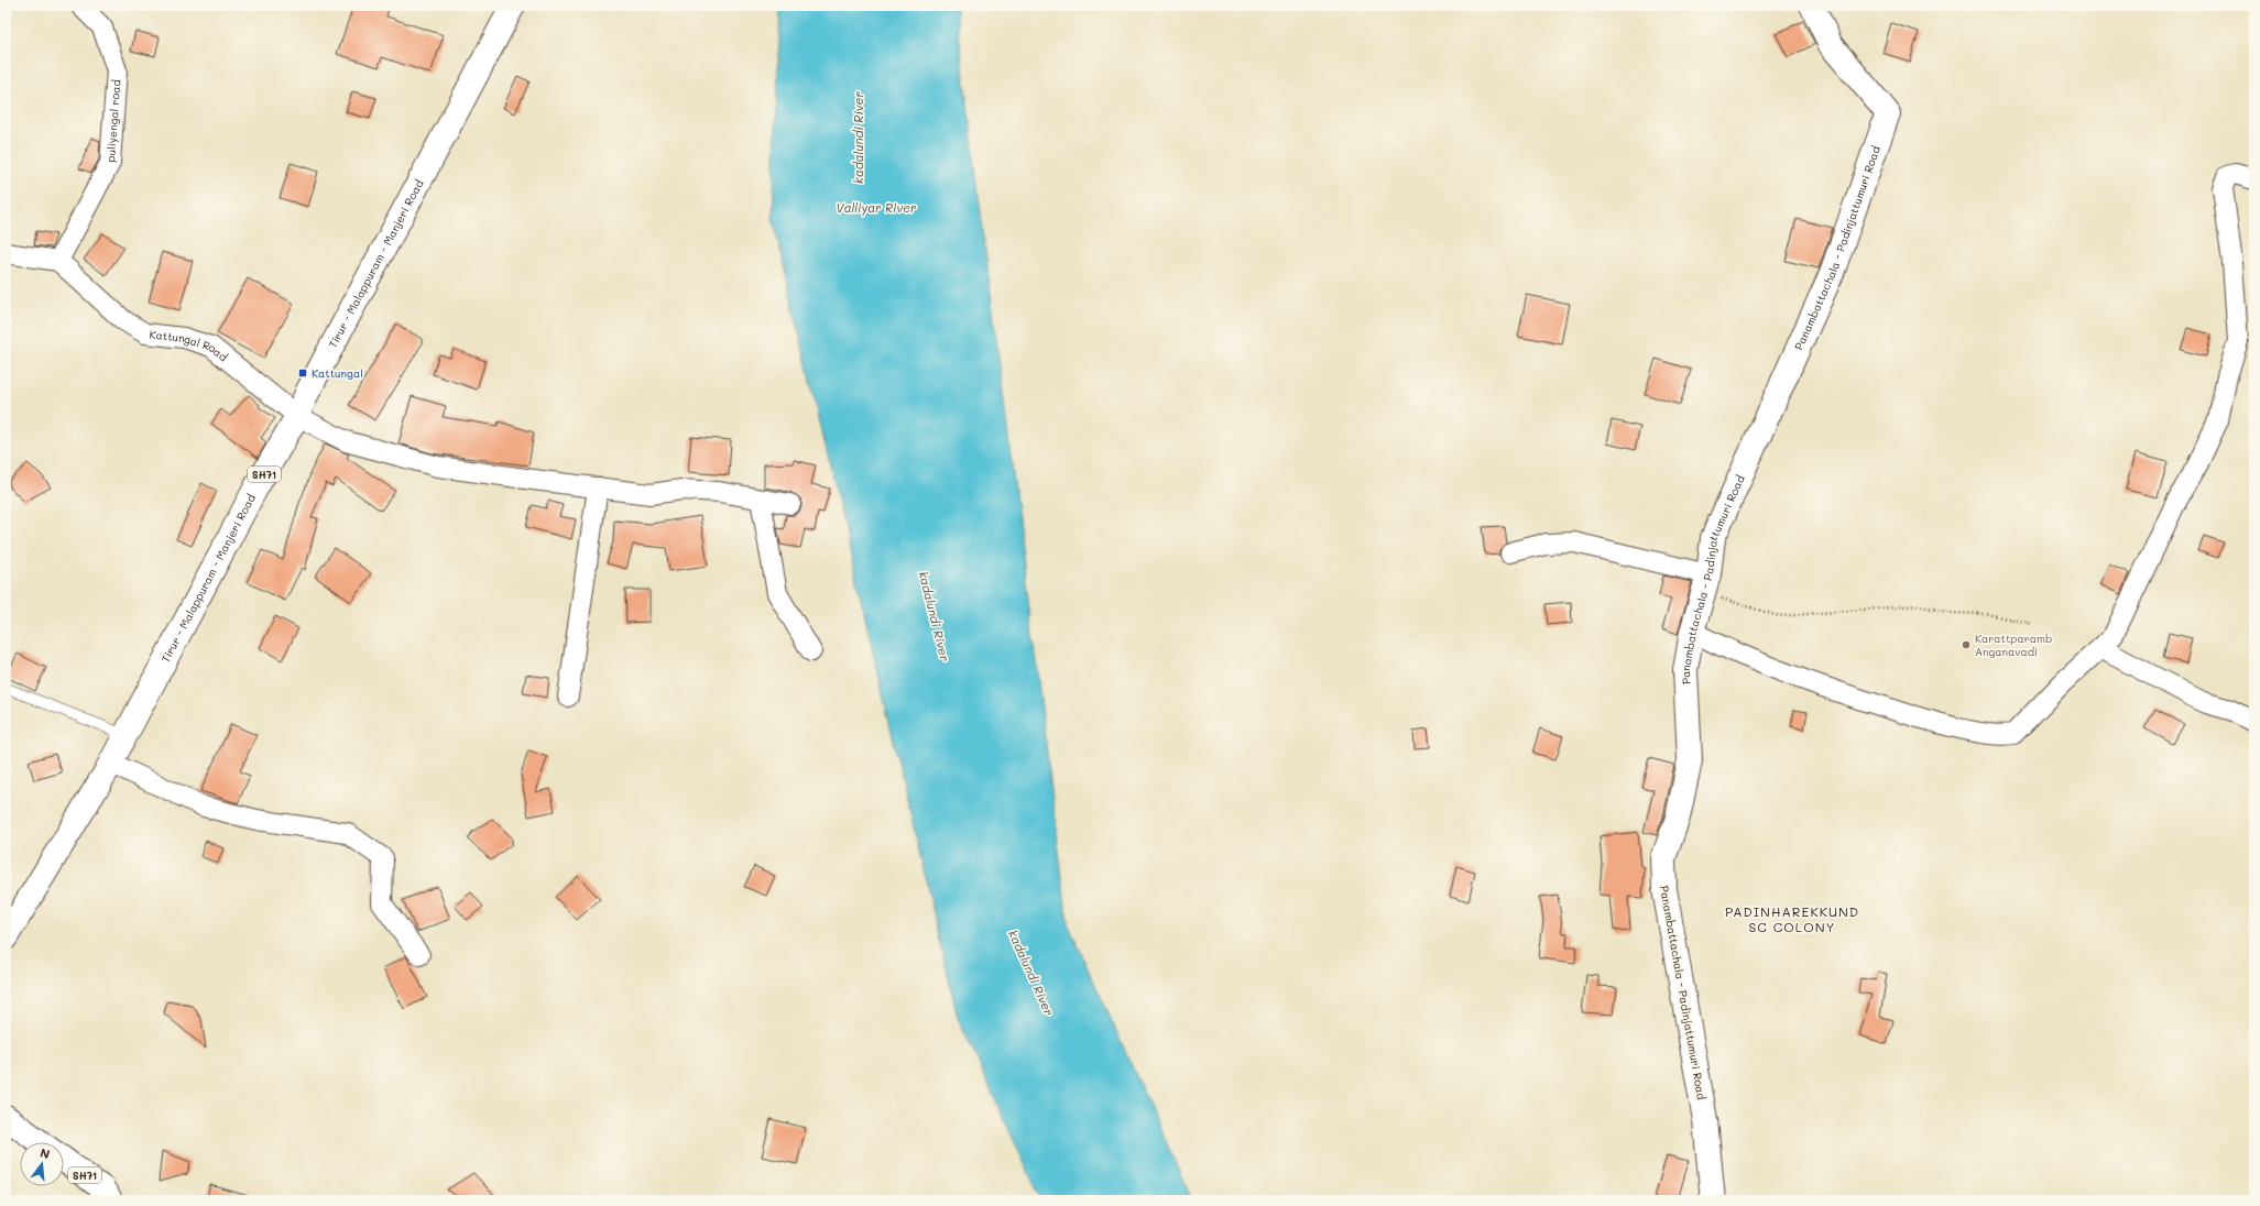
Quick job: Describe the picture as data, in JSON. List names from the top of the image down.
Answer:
{
  "streets": {
    "main road": ["Panambattachala - Padinjattumuri Road", "Tirur - Malappuram - Manjeri Road", "SH71"],
    "street": ["puliyengal road", "Kattungal Road"]
  },
  "crossings": [
    ["puliyengal road", "Kattungal Road"],
    ["Tirur - Malappuram - Manjeri Road", "Kattungal Road"]
  ],
  "districts": ["PADINHAREKKUND SC COLONY"],
  "water": ["kadalundi River", "Valliyar River"],
  "places": {
    "transit": ["Kattungal"],
    "other": ["Karattparamb Anganavadi"]
  },
  "north": "top"
}
